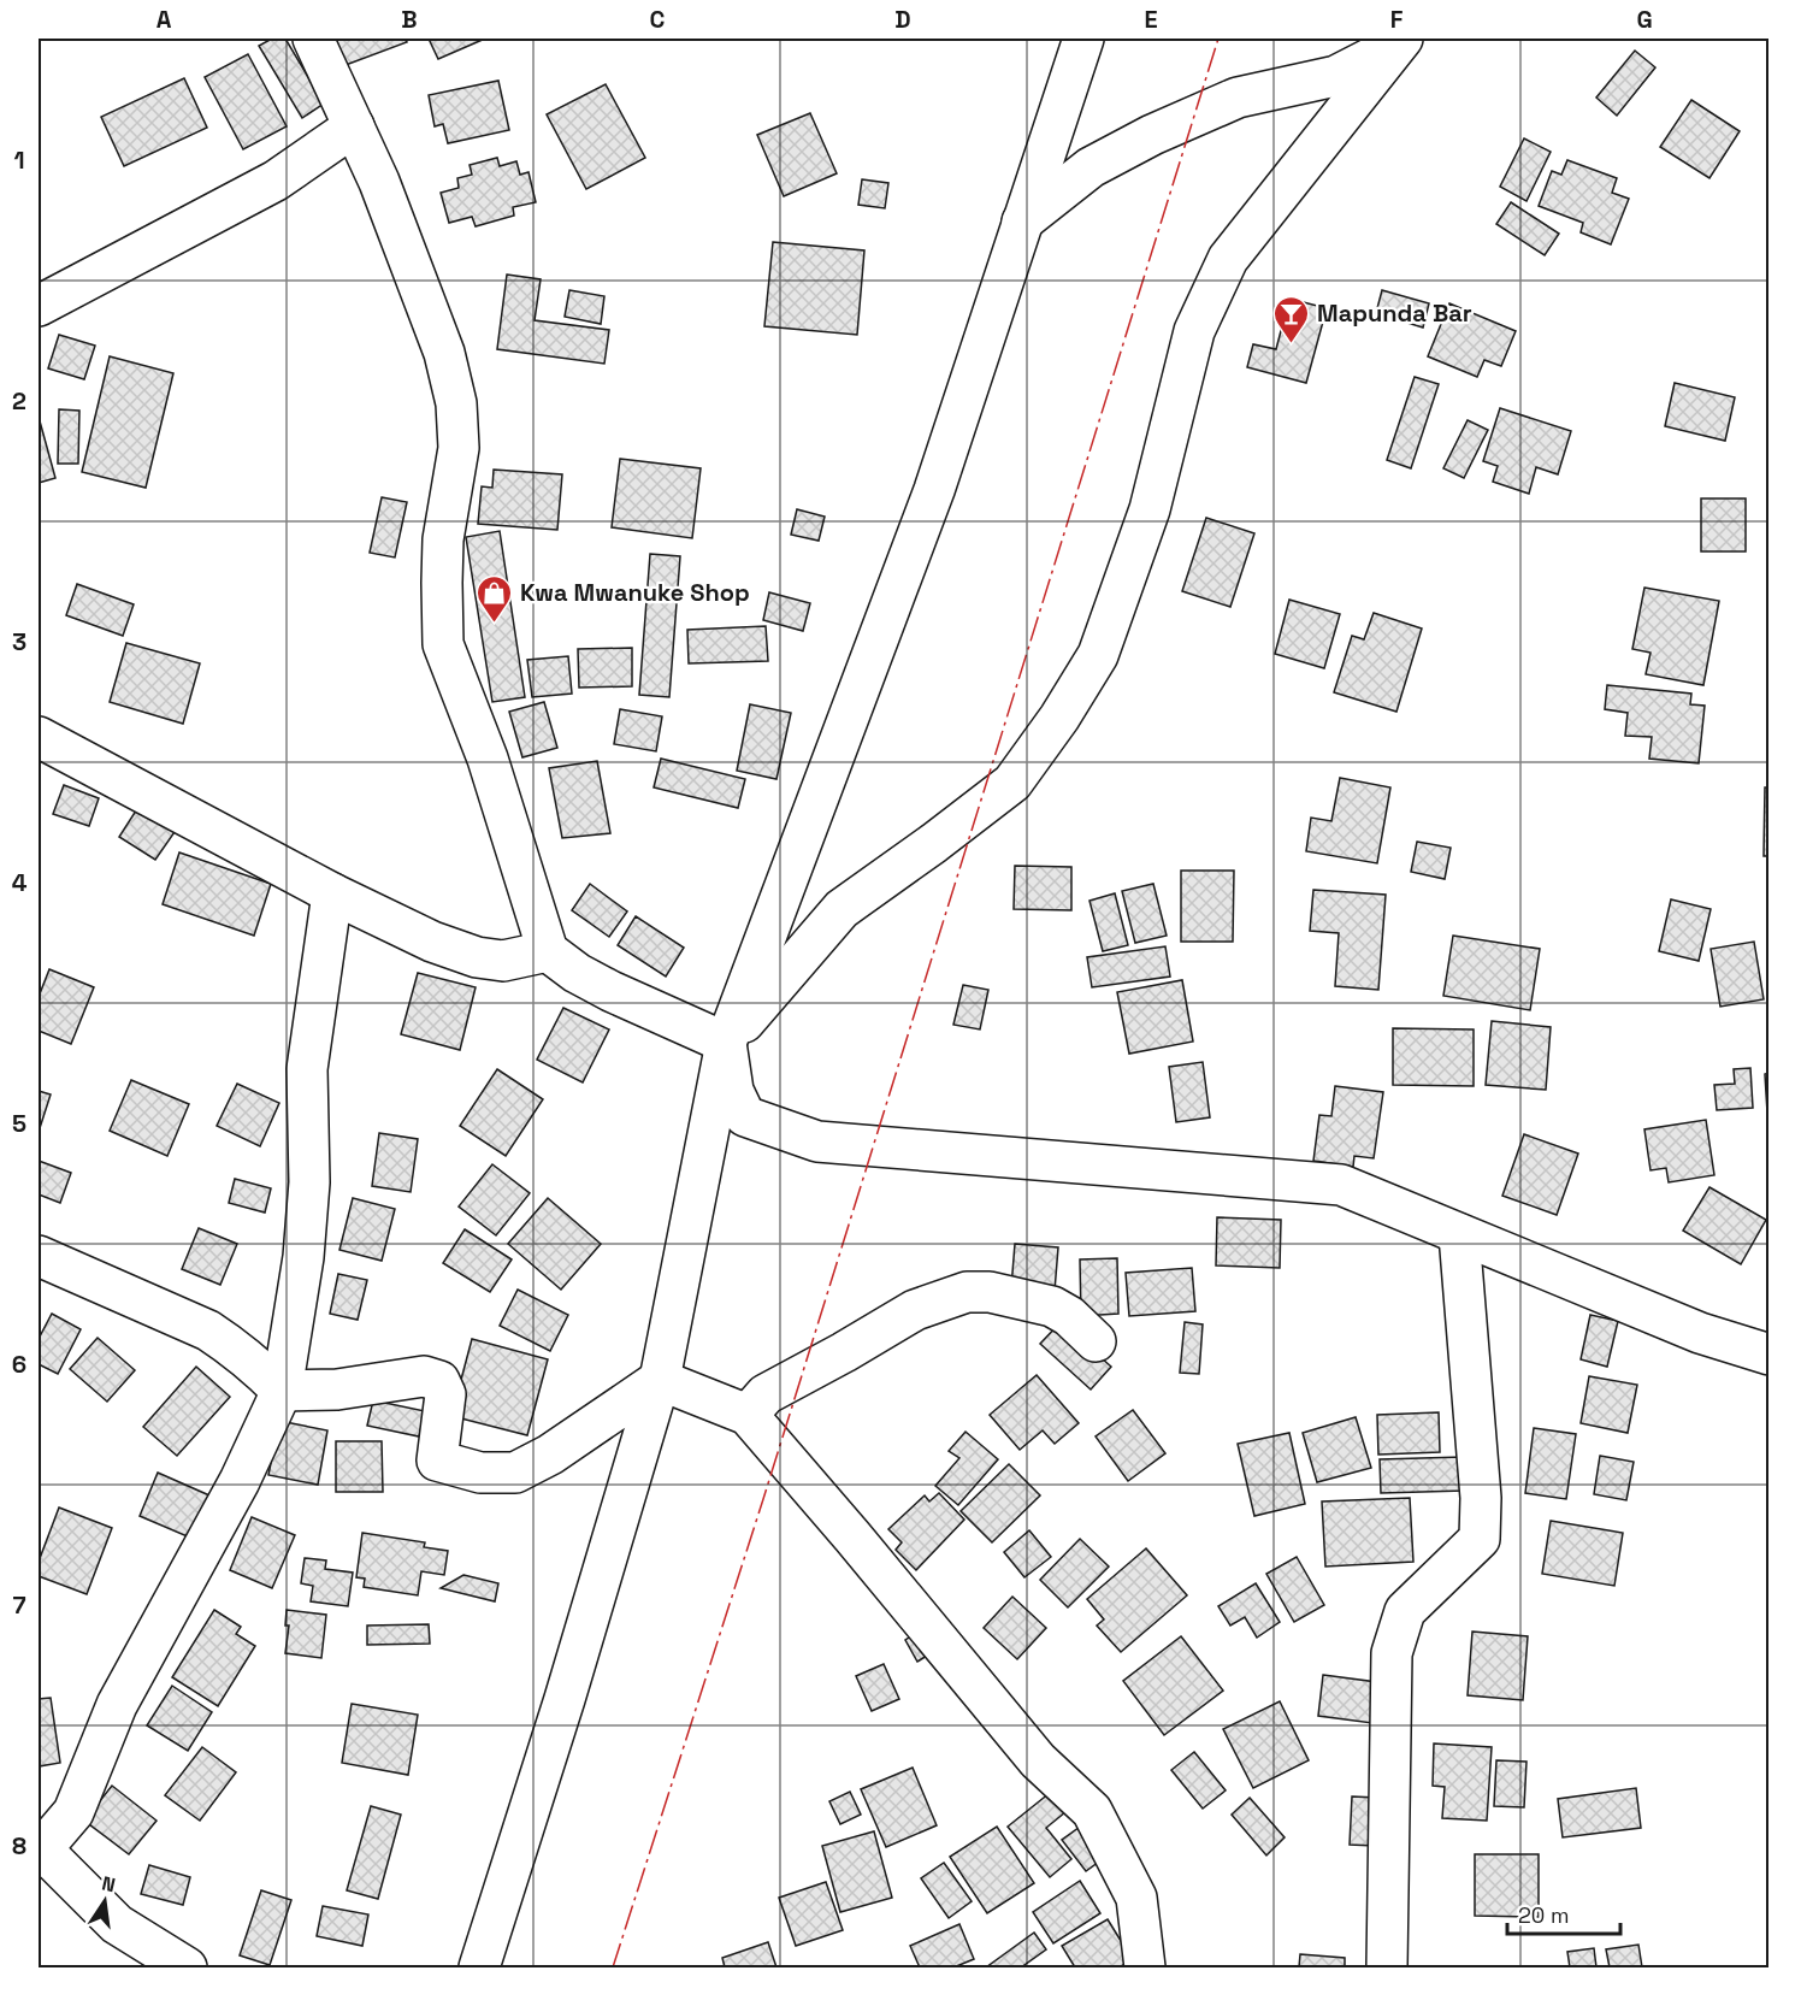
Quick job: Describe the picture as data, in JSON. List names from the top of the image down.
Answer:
{
  "places": {
    "bar": ["Mapunda Bar"],
    "shop": ["Kwa Mwanuke Shop"]
  },
  "scale_bar": "20 m",
  "north": "top",
  "grid": {
    "columns": [
      "A",
      "B",
      "C",
      "D",
      "E",
      "F",
      "G"
    ],
    "rows": [
      "1",
      "2",
      "3",
      "4",
      "5",
      "6",
      "7",
      "8"
    ]
  }
}
